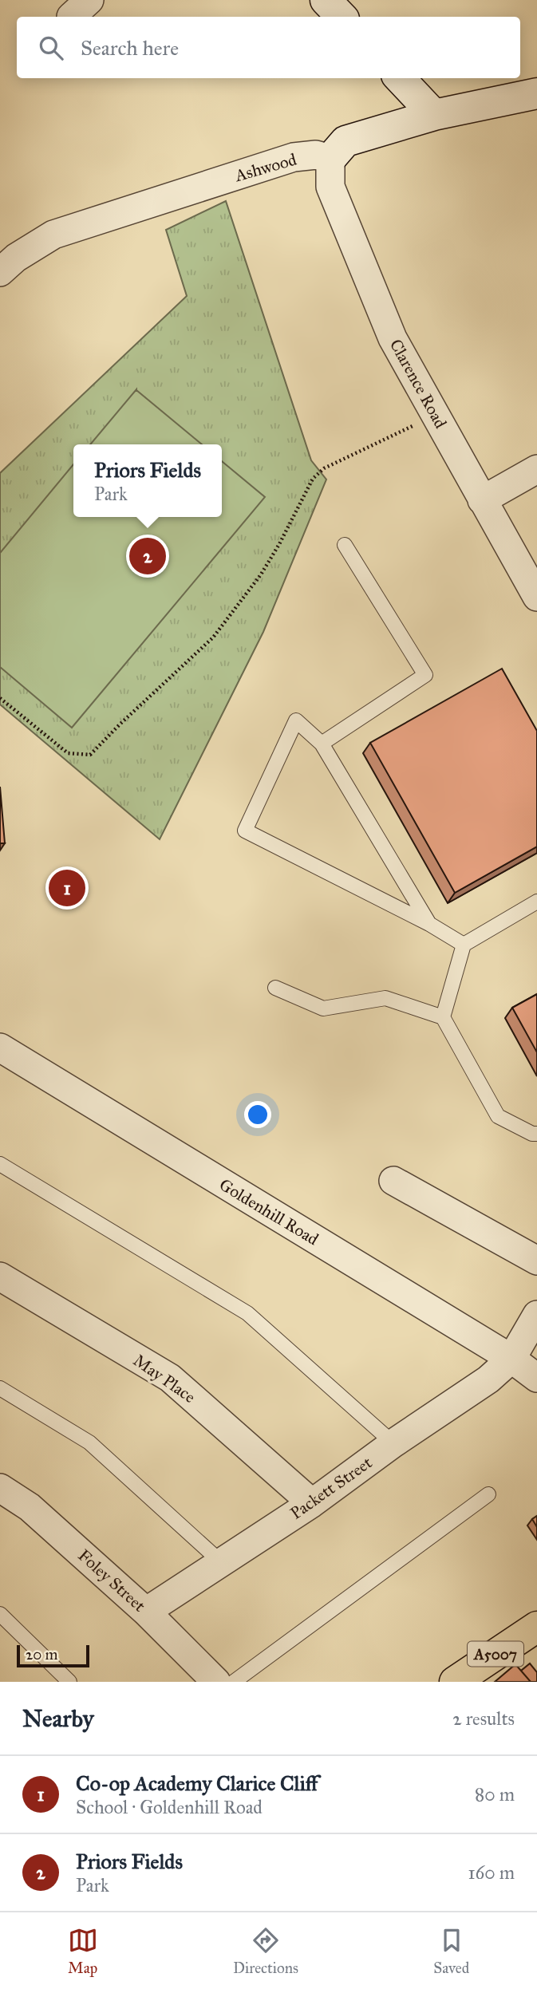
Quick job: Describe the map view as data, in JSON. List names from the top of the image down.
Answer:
{
  "streets": {
    "main road": ["A5007"],
    "street": [
      "Ashwood",
      "Clarence Road",
      "Goldenhill Road",
      "May Place",
      "Packett Street",
      "Foley Street"
    ]
  },
  "crossings": [
    ["Ashwood", "Clarence Road"],
    ["Goldenhill Road", "Packett Street"],
    ["May Place", "Packett Street"],
    ["Packett Street", "Foley Street"]
  ],
  "scale_bar": "20 m",
  "page": {
    "search": "Search here",
    "popup": ["Priors Fields", "Park"],
    "pins": ["2", "1"],
    "scale": "20 m",
    "heading": ["Nearby", "2 results"],
    "list": [
      {
        "mark": "1",
        "name": "Co-op Academy Clarice Cliff",
        "note": "School · Goldenhill Road",
        "value": "80 m"
      },
      {
        "mark": "2",
        "name": "Priors Fields",
        "note": "Park",
        "value": "160 m"
      }
    ],
    "nav": ["Map", "Directions", "Saved"]
  }
}
